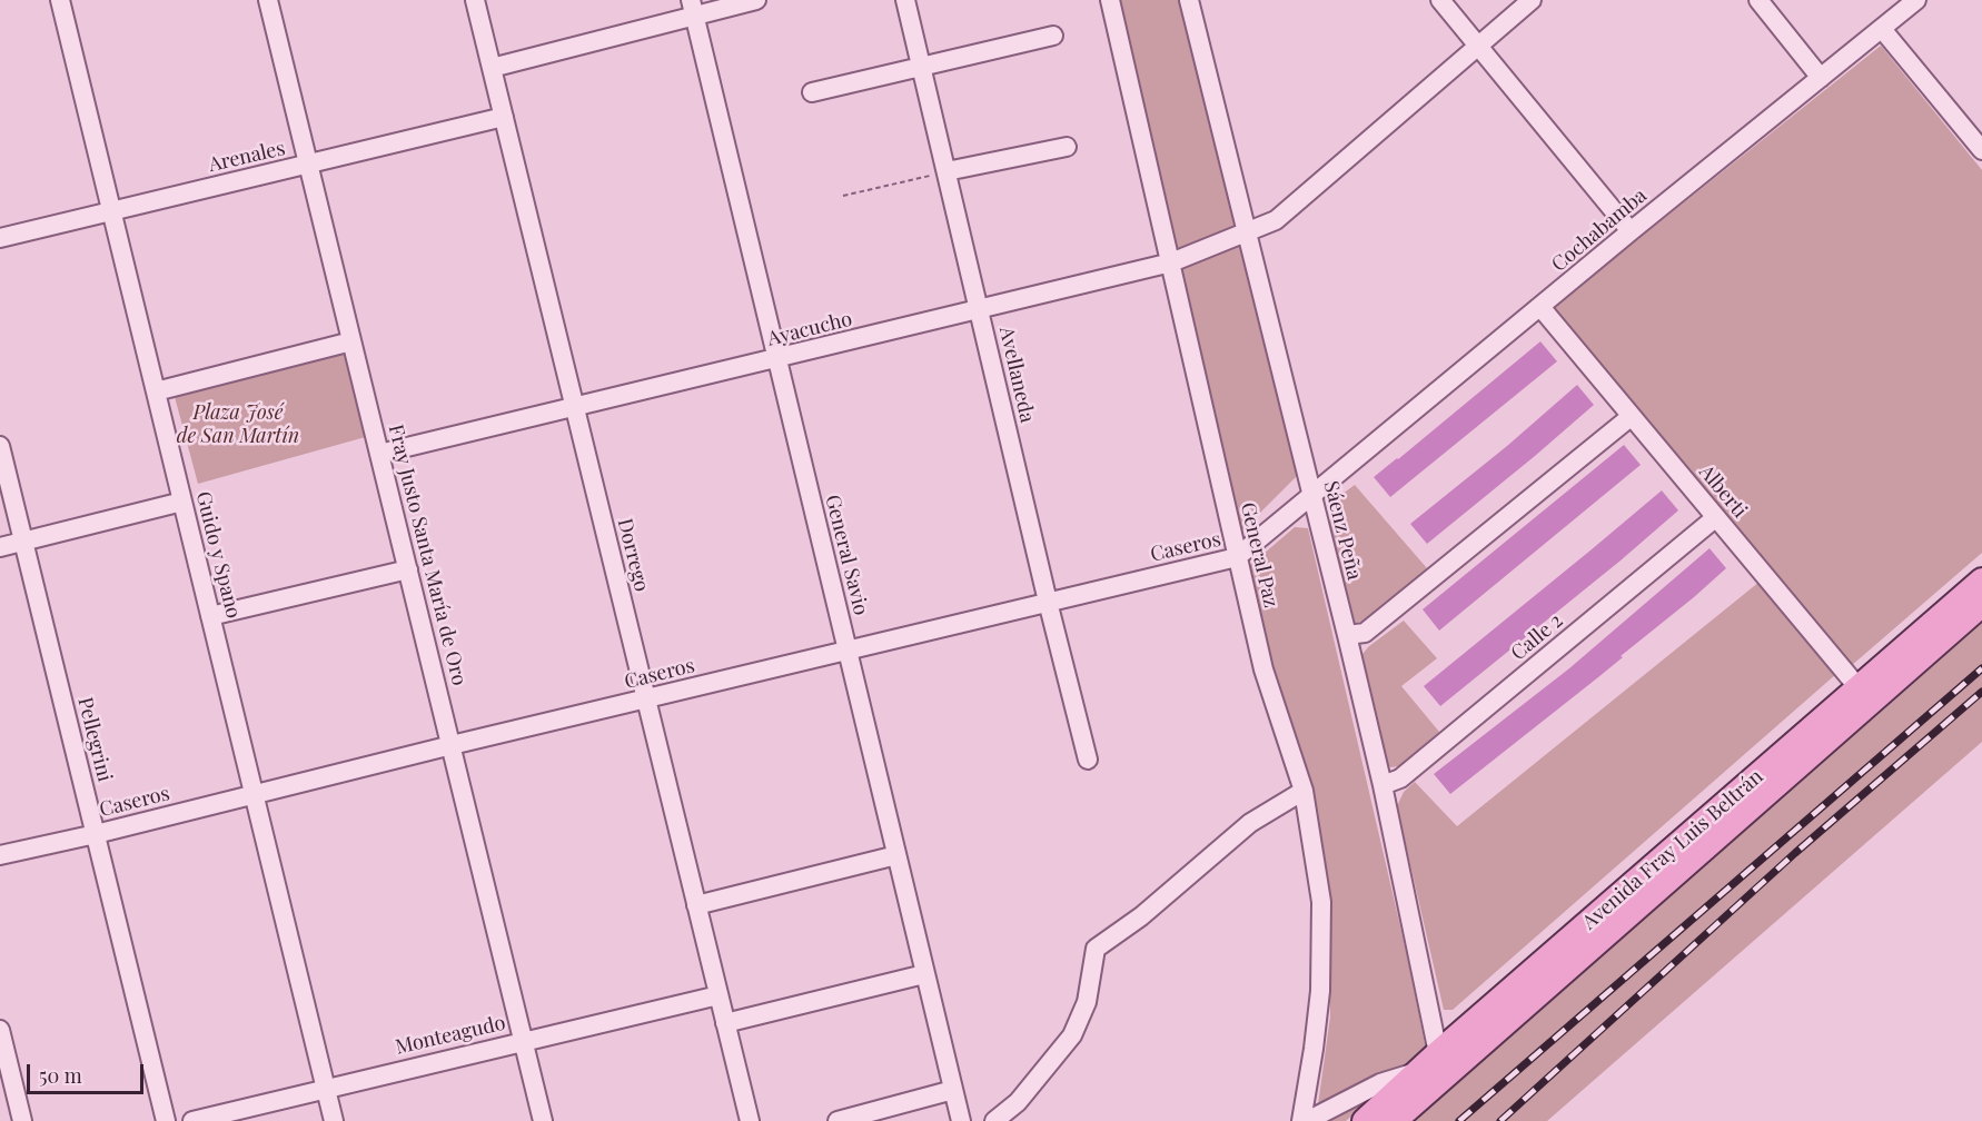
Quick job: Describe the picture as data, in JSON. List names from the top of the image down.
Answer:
{
  "streets": {
    "main road": ["Avenida Fray Luis Beltrán"],
    "street": [
      "Arenales",
      "Cochabamba",
      "Ayacucho",
      "Avellaneda",
      "Alberti",
      "Sáenz Peña",
      "Caseros",
      "Guido y Spano",
      "Fray Justo Santa María de Oro",
      "Dorrego",
      "General Savio",
      "General Paz",
      "Calle 2",
      "Pellegrini",
      "Monteagudo"
    ]
  },
  "crossings": [
    ["Arenales", "Guido y Spano"],
    ["Arenales", "Fray Justo Santa María de Oro"],
    ["Arenales", "Dorrego"],
    ["Cochabamba", "Alberti"],
    ["Cochabamba", "Sáenz Peña"],
    ["Cochabamba", "Caseros"],
    ["Ayacucho", "Avellaneda"],
    ["Ayacucho", "Sáenz Peña"],
    ["Ayacucho", "Fray Justo Santa María de Oro"],
    ["Ayacucho", "Dorrego"],
    ["Ayacucho", "General Savio"],
    ["Ayacucho", "General Paz"],
    ["Avellaneda", "Caseros"],
    ["Alberti", "Calle 2"],
    ["Alberti", "Avenida Fray Luis Beltrán"],
    ["Sáenz Peña", "Caseros"],
    ["Sáenz Peña", "Calle 2"],
    ["Sáenz Peña", "Avenida Fray Luis Beltrán"],
    ["Caseros", "Guido y Spano"],
    ["Caseros", "Fray Justo Santa María de Oro"],
    ["Caseros", "Dorrego"],
    ["Caseros", "General Savio"],
    ["Caseros", "General Paz"],
    ["Caseros", "Pellegrini"],
    ["Guido y Spano", "Monteagudo"],
    ["Fray Justo Santa María de Oro", "Monteagudo"],
    ["Dorrego", "Monteagudo"]
  ],
  "parks": ["Plaza José de San Martín"],
  "scale_bar": "50 m"
}
